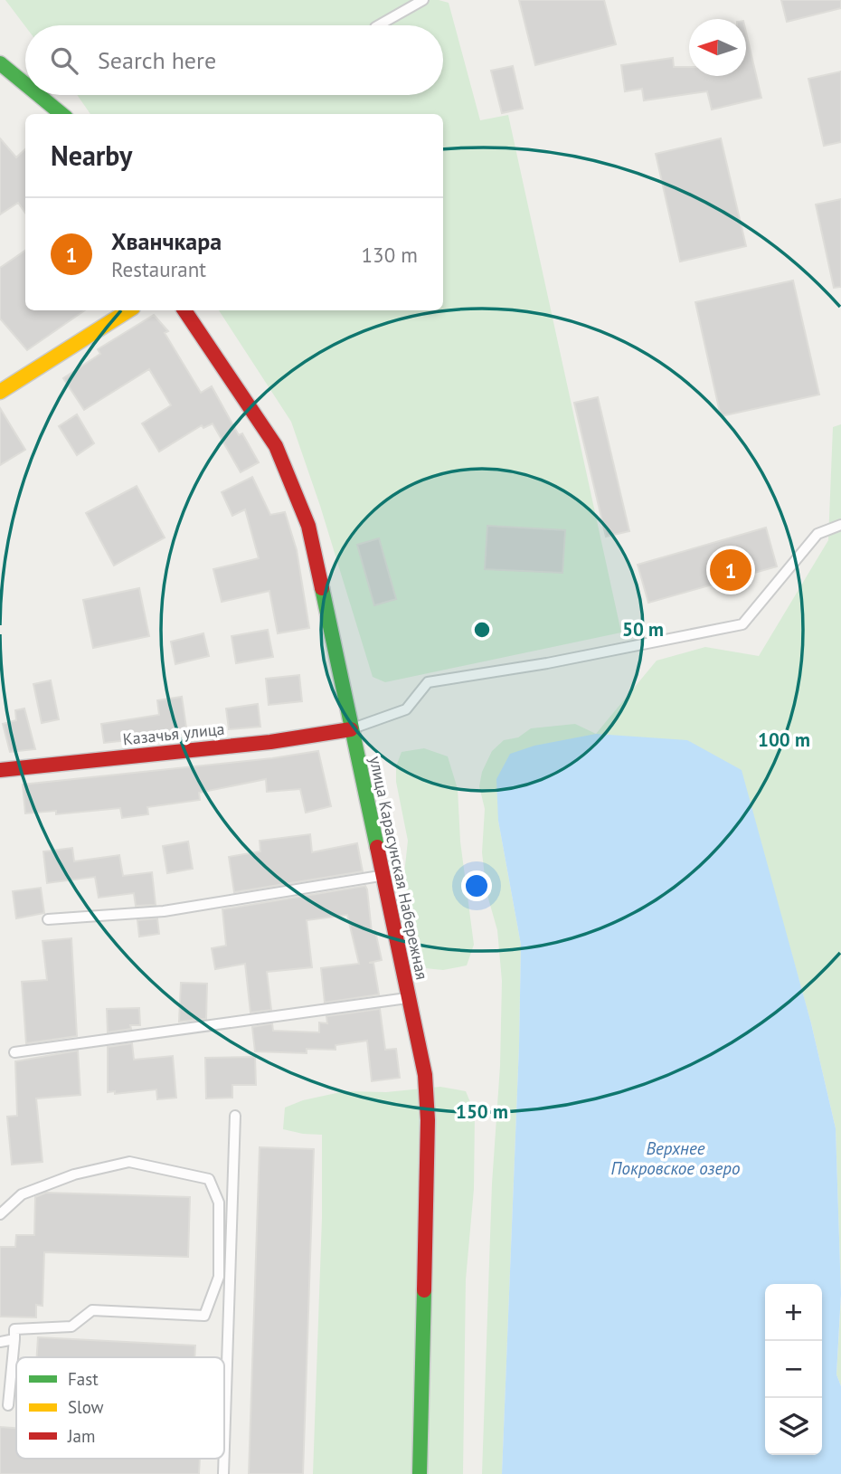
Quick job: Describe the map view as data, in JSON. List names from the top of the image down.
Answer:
{
  "streets": {
    "street": ["Казачья улица", "улица Карасунская Набережная"]
  },
  "crossings": [
    ["Казачья улица", "улица Карасунская Набережная"]
  ],
  "water": ["Верхнее Покровское озеро"],
  "legend": ["Fast", "Slow", "Jam"],
  "north": "left",
  "page": {
    "search": "Search here",
    "heading": "Nearby",
    "list": [
      {
        "mark": "1",
        "name": "Хванчкара",
        "note": "Restaurant",
        "value": "130 m"
      }
    ],
    "pins": "1",
    "map_buttons": ["+", "−"]
  },
  "rings": ["50 m", "100 m", "150 m"]
}
